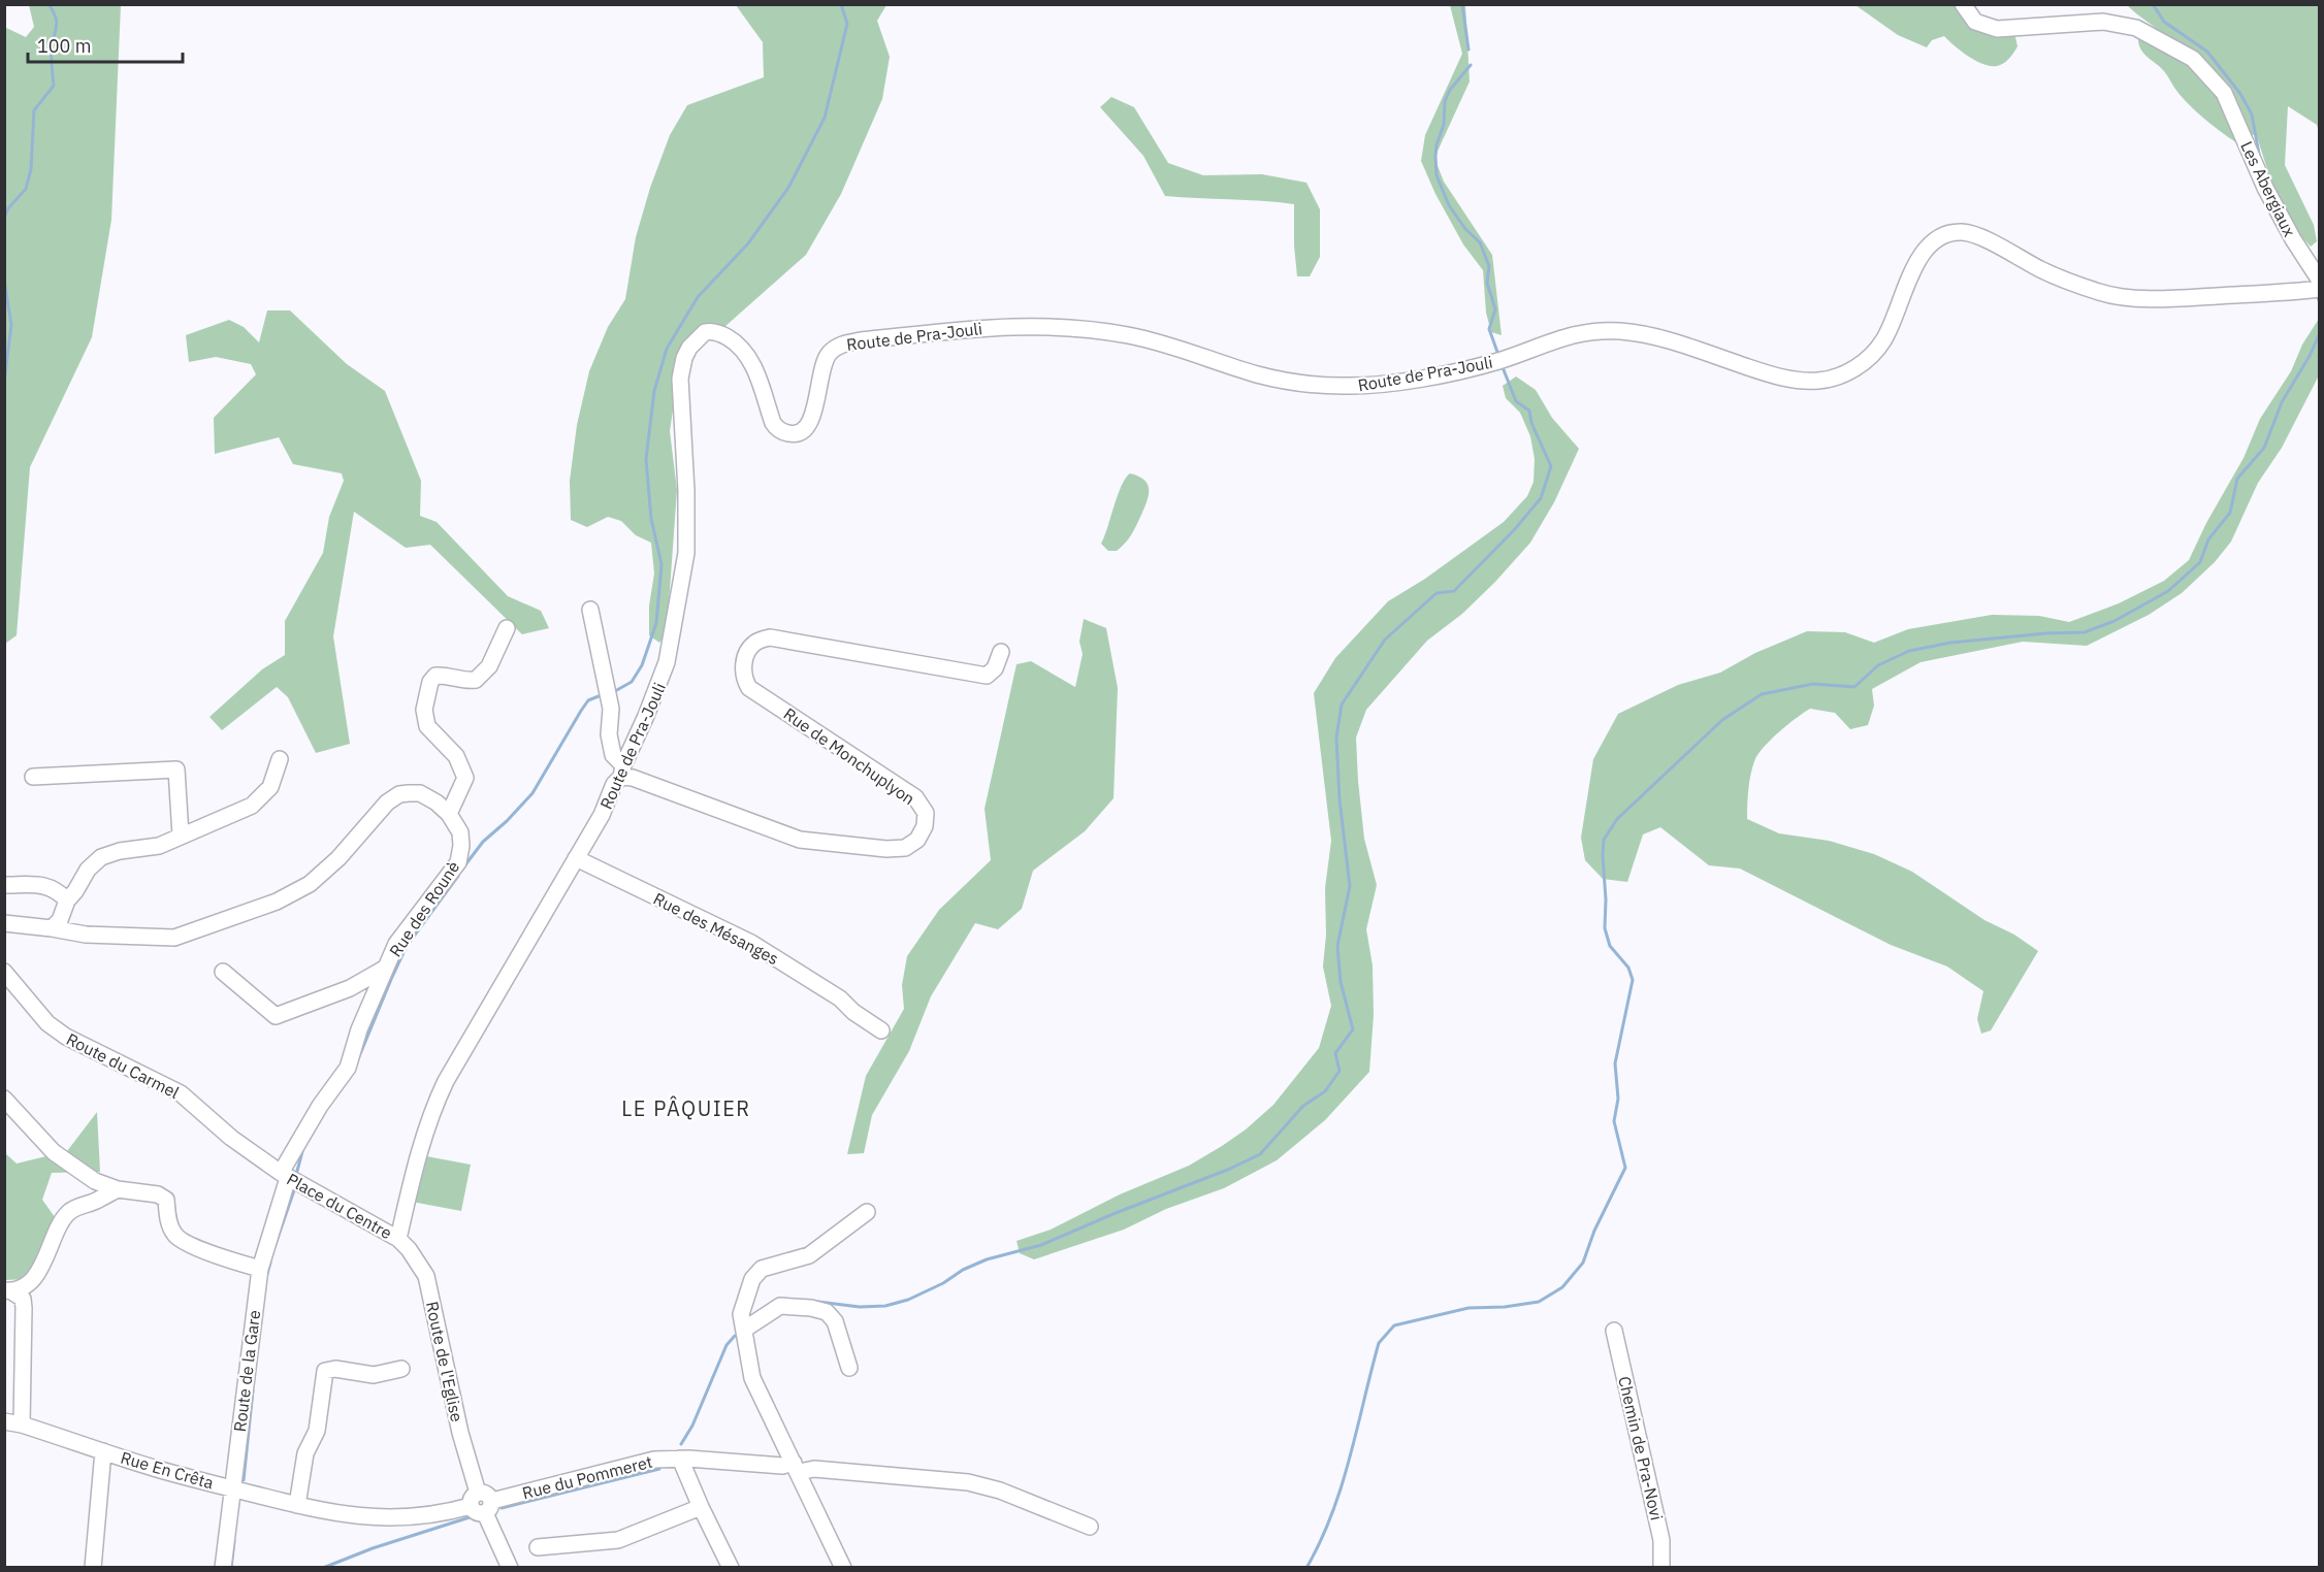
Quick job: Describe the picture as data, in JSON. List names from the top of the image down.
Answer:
{
  "streets": {
    "street": [
      "Les Abergiaux",
      "Route de Pra-Jouli",
      "Rue de Monchuplyon",
      "Rue des Rounè",
      "Rue des Mésanges",
      "Route du Carmel",
      "Place du Centre",
      "Route de l'Eglise",
      "Route de la Gare",
      "Chemin de Pra-Novi",
      "Rue En Crêta",
      "Rue du Pommeret"
    ]
  },
  "crossings": [
    ["Route de Pra-Jouli", "Rue de Monchuplyon"],
    ["Route de Pra-Jouli", "Rue des Mésanges"],
    ["Route de Pra-Jouli", "Place du Centre"],
    ["Route de Pra-Jouli", "Route de l'Eglise"],
    ["Rue des Rounè", "Route du Carmel"],
    ["Rue des Rounè", "Place du Centre"],
    ["Rue des Rounè", "Route de la Gare"],
    ["Route du Carmel", "Place du Centre"],
    ["Route du Carmel", "Route de la Gare"],
    ["Place du Centre", "Route de l'Eglise"],
    ["Place du Centre", "Route de la Gare"],
    ["Route de l'Eglise", "Rue du Pommeret"],
    ["Route de la Gare", "Rue En Crêta"],
    ["Rue En Crêta", "Rue du Pommeret"]
  ],
  "districts": ["LE PÂQUIER"],
  "scale_bar": "100 m"
}
